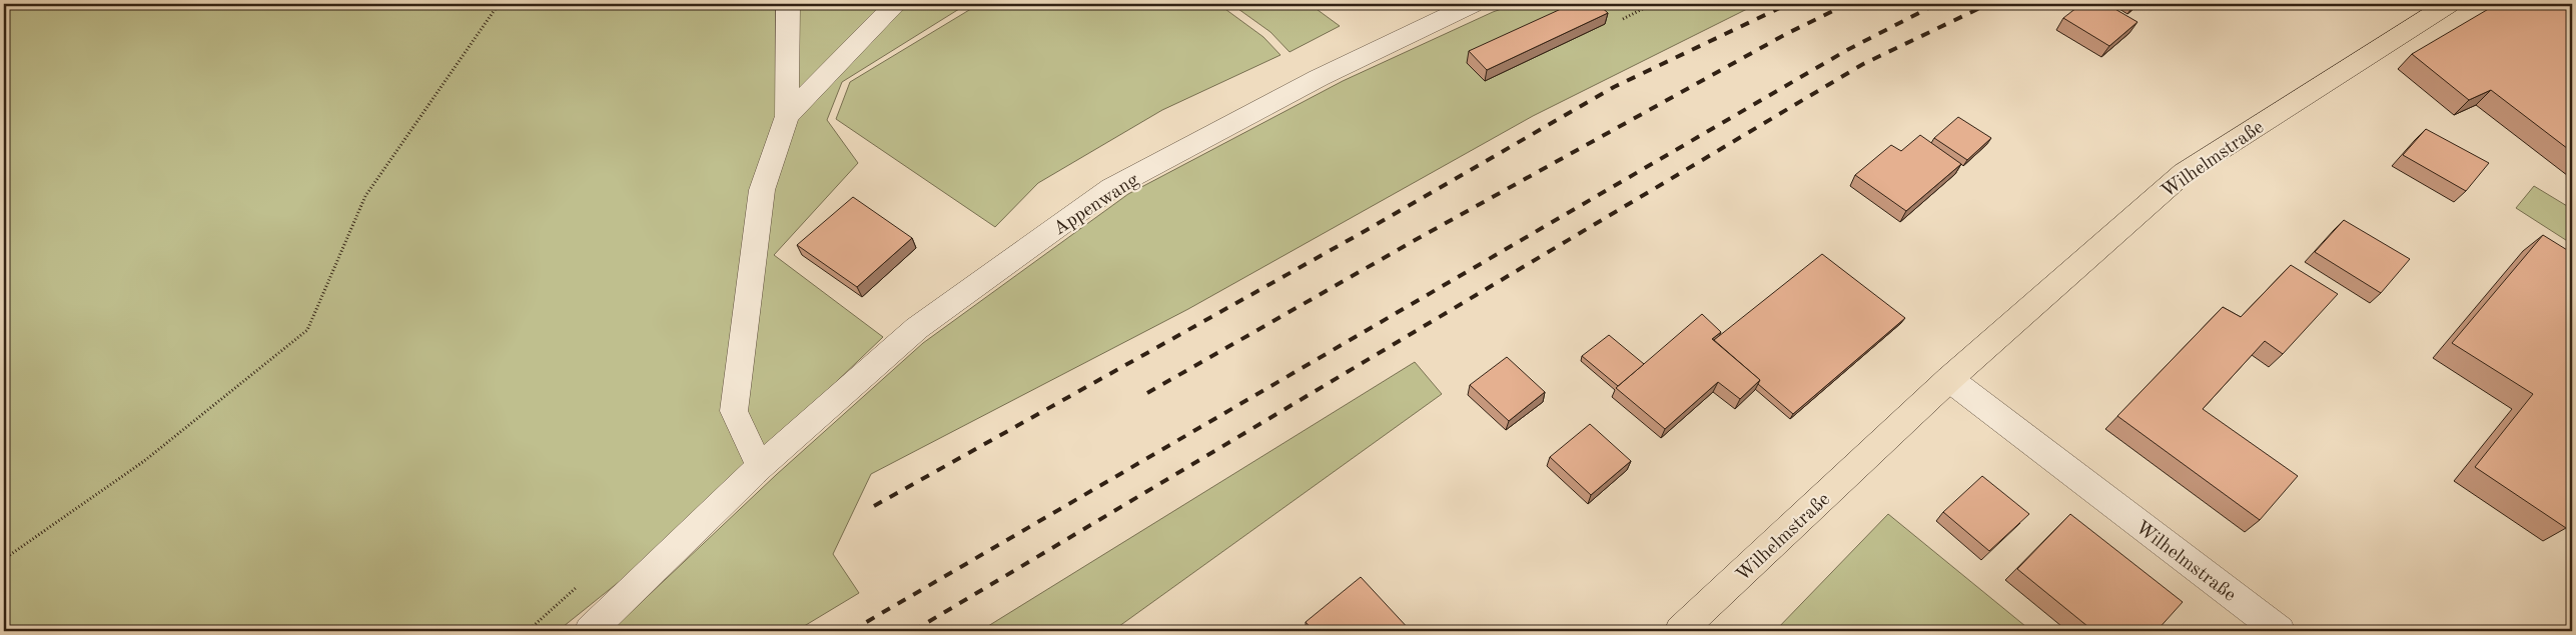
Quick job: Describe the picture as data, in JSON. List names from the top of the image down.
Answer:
{
  "streets": {
    "main road": ["Wilhelmstraße"],
    "street": ["Appenwang"]
  }
}
